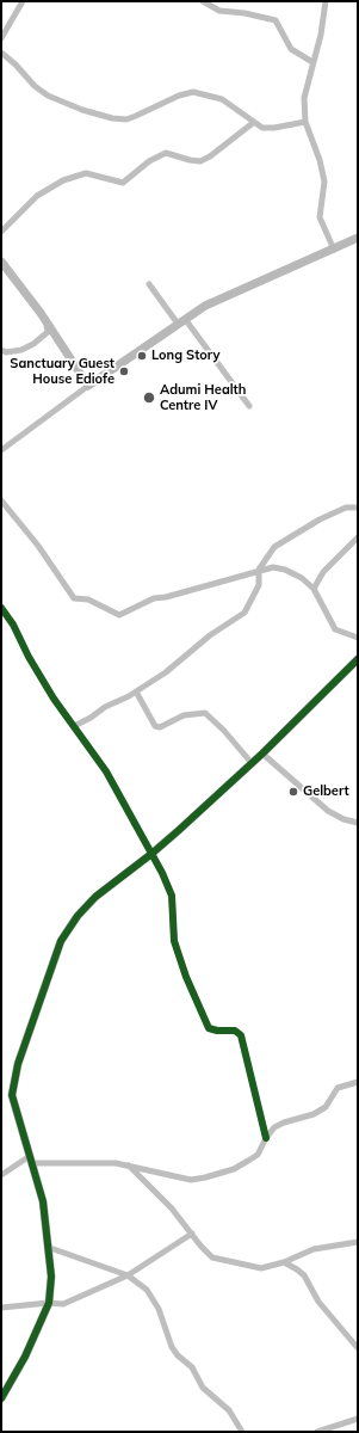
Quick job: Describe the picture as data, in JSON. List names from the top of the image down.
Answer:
{
  "places": [
    "Long Story",
    "Sanctuary Guest House Ediofe",
    "Adumi Health Centre IV",
    "Gelbert"
  ]
}
